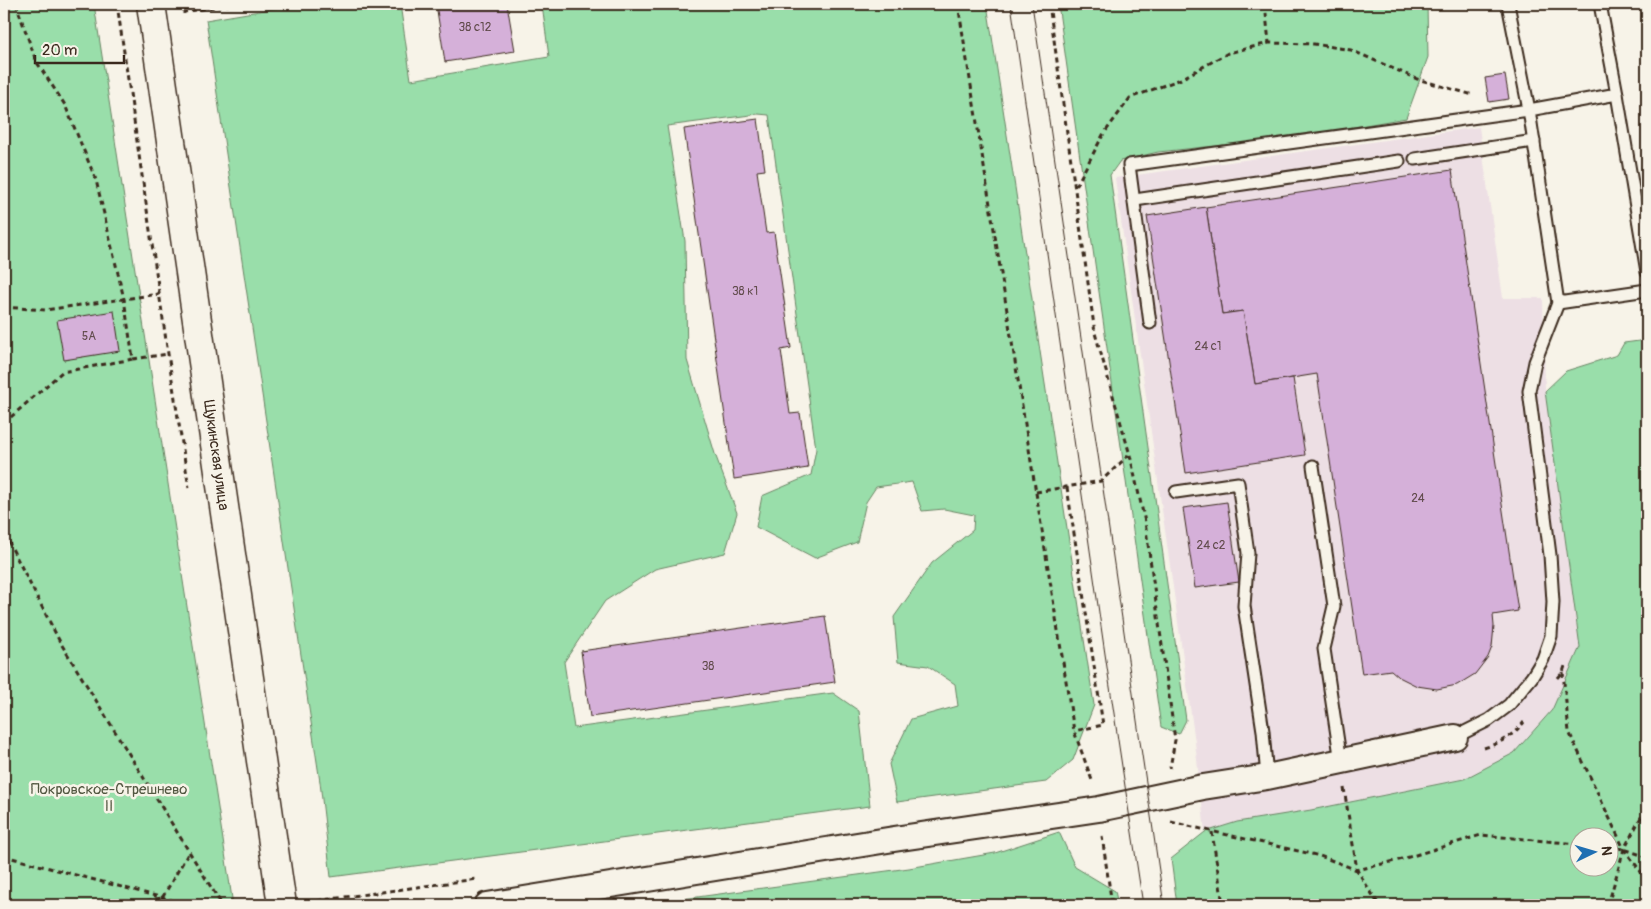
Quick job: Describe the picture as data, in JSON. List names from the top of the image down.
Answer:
{
  "streets": {
    "main road": ["Щукинская улица"]
  },
  "parks": ["Покровское-Стрешнево II"],
  "house_numbers": [
    "38 с12",
    "38 к1",
    "5А",
    "24 с1",
    "24",
    "24 с2",
    "38"
  ],
  "scale_bar": "20 m",
  "north": "right"
}
